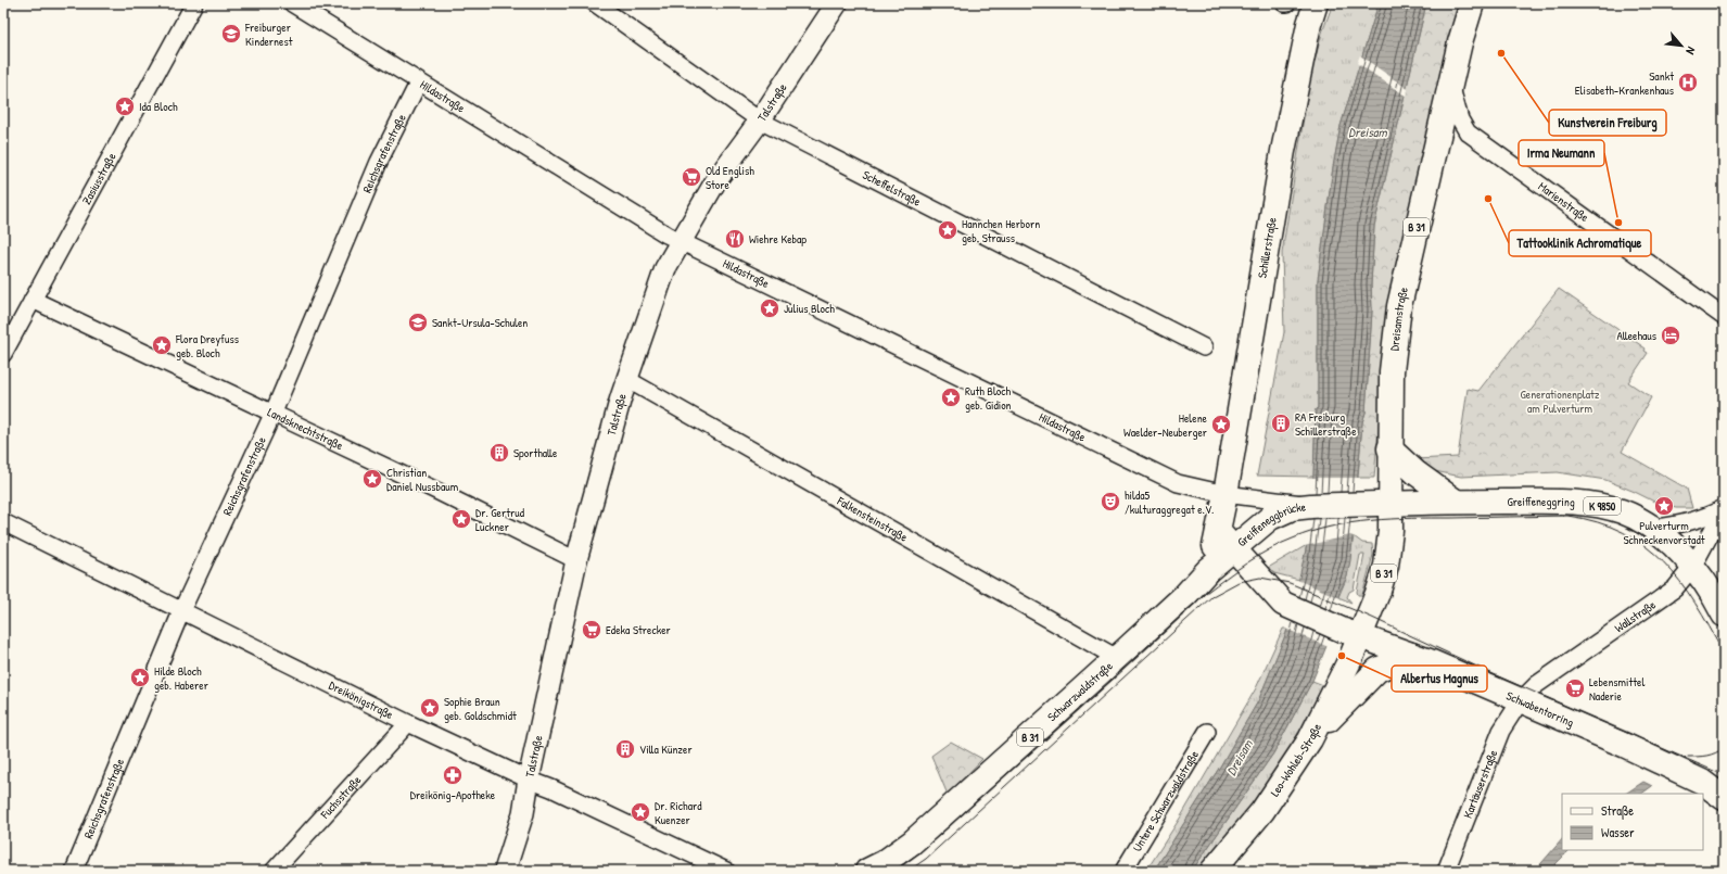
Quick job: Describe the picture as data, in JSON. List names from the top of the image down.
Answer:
{
  "streets": {
    "main road": [
      "B 31",
      "Schillerstraße",
      "Dreisamstraße",
      "Greiffeneggring",
      "K 9850",
      "Greiffeneggbrücke",
      "Schwarzwaldstraße",
      "Schwabentorring",
      "Leo-Wohleb-Straße"
    ],
    "street": [
      "Hildastraße",
      "Talstraße",
      "Reichsgrafenstraße",
      "Zasiusstraße",
      "Scheffelstraße",
      "Marienstraße",
      "Landsknechtstraße",
      "Falkensteinstraße",
      "Wallstraße",
      "Dreikönigstraße",
      "Kartäuserstraße",
      "Fuchsstraße",
      "Untere Schwarzwaldstraße"
    ]
  },
  "crossings": [
    ["Hildastraße", "Talstraße"],
    ["Hildastraße", "Reichsgrafenstraße"],
    ["Hildastraße", "Schillerstraße"],
    ["Hildastraße", "Greiffeneggbrücke"],
    ["Hildastraße", "Schwarzwaldstraße"],
    ["Talstraße", "Scheffelstraße"],
    ["Talstraße", "Landsknechtstraße"],
    ["Talstraße", "Falkensteinstraße"],
    ["Talstraße", "Dreikönigstraße"],
    ["Reichsgrafenstraße", "Landsknechtstraße"],
    ["Reichsgrafenstraße", "Dreikönigstraße"],
    ["Zasiusstraße", "Landsknechtstraße"],
    ["Marienstraße", "Dreisamstraße"],
    ["Schillerstraße", "Greiffeneggbrücke"],
    ["Schillerstraße", "Schwarzwaldstraße"],
    ["Dreisamstraße", "Greiffeneggring"],
    ["Dreisamstraße", "Greiffeneggbrücke"],
    ["Dreisamstraße", "Schwabentorring"],
    ["Dreisamstraße", "Leo-Wohleb-Straße"],
    ["Greiffeneggring", "Greiffeneggbrücke"],
    ["Greiffeneggring", "Wallstraße"],
    ["Falkensteinstraße", "Schwarzwaldstraße"],
    ["Greiffeneggbrücke", "Schwarzwaldstraße"],
    ["Greiffeneggbrücke", "Schwabentorring"],
    ["Wallstraße", "Schwabentorring"],
    ["Wallstraße", "Kartäuserstraße"],
    ["Schwarzwaldstraße", "Schwabentorring"],
    ["Dreikönigstraße", "Fuchsstraße"],
    ["Schwabentorring", "Leo-Wohleb-Straße"],
    ["Schwabentorring", "Kartäuserstraße"]
  ],
  "water": ["Dreisam"],
  "parks": ["Generationenplatz am Pulverturm"],
  "places": {
    "school or university": ["Freiburger Kindernest", "Sankt-Ursula-Schulen"],
    "other": [
      "Kunstverein Freiburg",
      "Tattooklinik Achromatique",
      "Irma Neumann",
      "Albertus Magnus"
    ],
    "hospital": ["Sankt Elisabeth-Krankenhaus"],
    "place": [
      "Ida Bloch",
      "Hannchen Herborn geb. Strauss",
      "Julius Bloch",
      "Flora Dreyfuss geb. Bloch",
      "Ruth Bloch geb. Gidion",
      "Helene Waelder-Neuberger",
      "Christian Daniel Nussbaum",
      "Pulverturm Schneckenvorstadt",
      "Dr. Gertrud Luckner",
      "Hilde Bloch geb. Haberer",
      "Sophie Braun geb. Goldschmidt",
      "Dr. Richard Kuenzer"
    ],
    "supermarket": ["Old English Store", "Edeka Strecker", "Lebensmittel Naderie"],
    "restaurant": ["Wiehre Kebap"],
    "hotel": ["Alleehaus"],
    "building": ["RA Freiburg Schillerstraße", "Sporthalle", "Villa Künzer"],
    "theatre": ["hilda5 /kulturaggregat e.V."],
    "pharmacy": ["Dreikönig-Apotheke"]
  },
  "legend": ["Straße", "Wasser"],
  "north": "bottom right"
}
